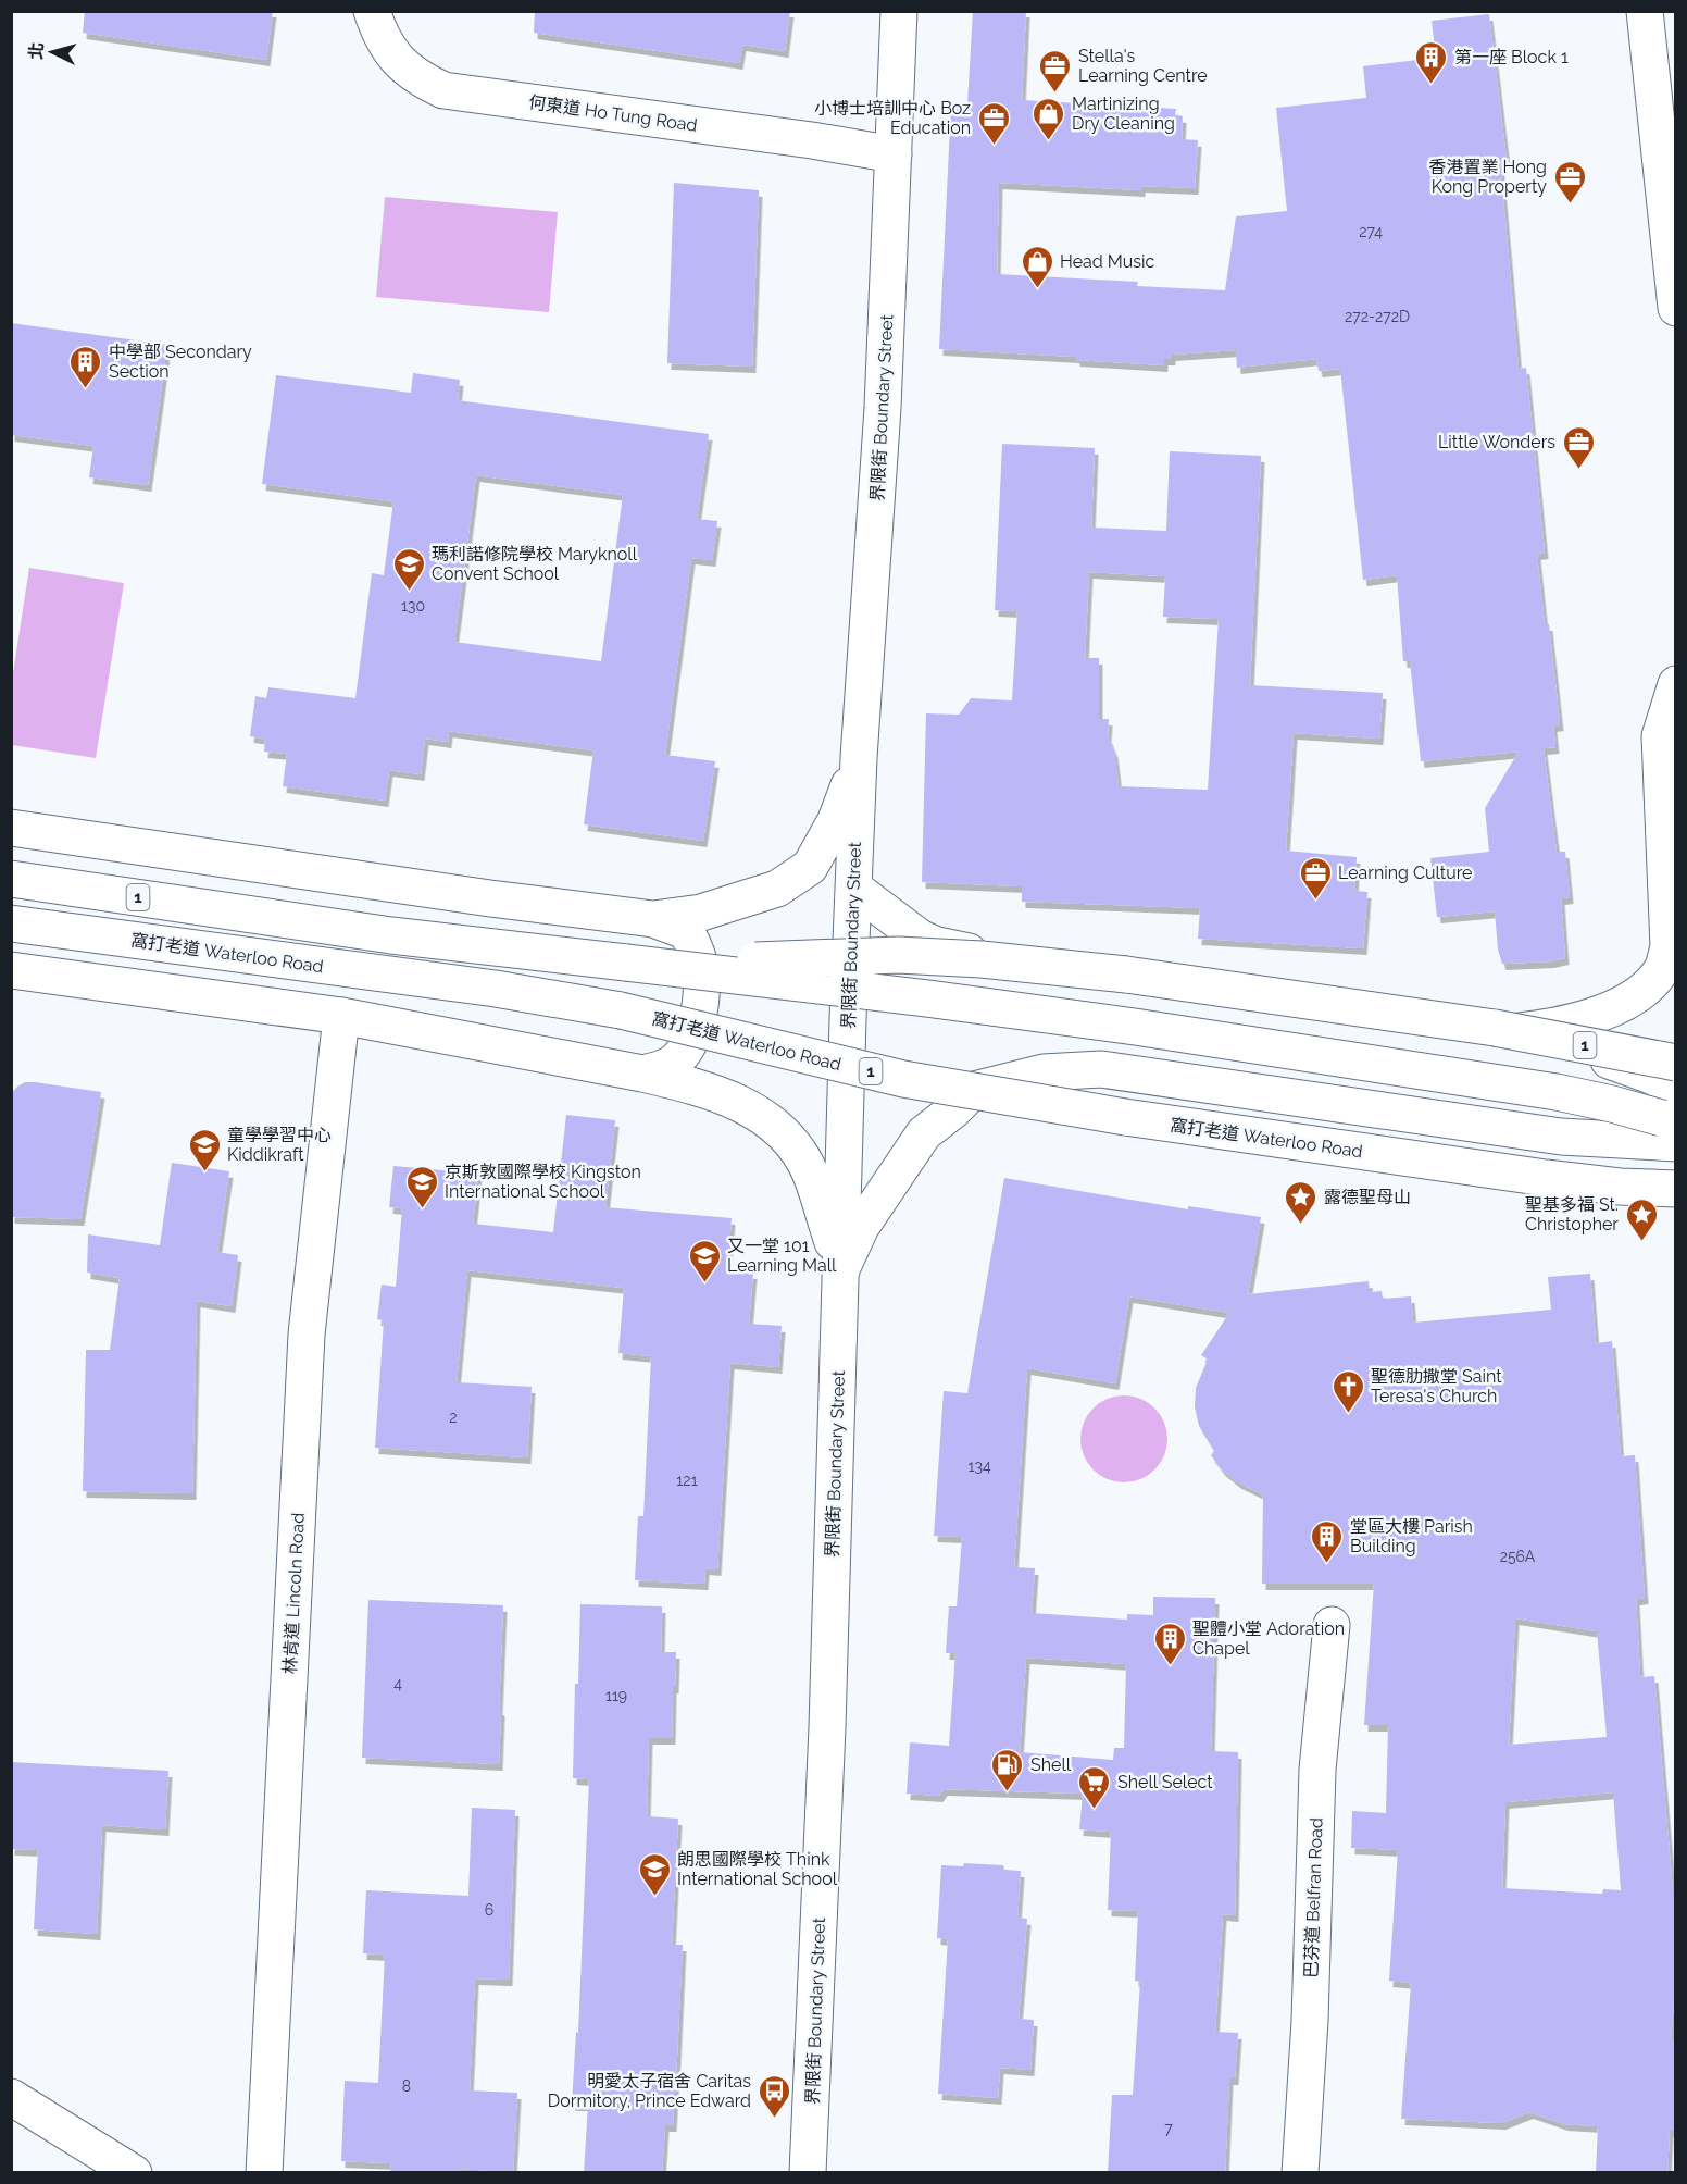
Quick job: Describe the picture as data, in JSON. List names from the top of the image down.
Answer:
{
  "streets": {
    "main road": [
      "何東道 Ho Tung Road",
      "界限街 Boundary Street",
      "1",
      "窩打老道 Waterloo Road",
      "林肯道 Lincoln Road",
      "巴芬道 Belfran Road"
    ]
  },
  "crossings": [
    ["何東道 Ho Tung Road", "界限街 Boundary Street"]
  ],
  "places": {
    "building": [
      "第一座 Block 1",
      "中學部 Secondary Section",
      "堂區大樓 Parish Building",
      "聖體小堂 Adoration Chapel"
    ],
    "office": [
      "Stella's Learning Centre",
      "小博士培訓中心 Boz Education",
      "香港置業 Hong Kong Property",
      "Little Wonders",
      "Learning Culture"
    ],
    "shop": ["Martinizing Dry Cleaning", "Head Music"],
    "school or university": [
      "瑪利諾修院學校 Maryknoll Convent School",
      "童學學習中心 Kiddikraft",
      "京斯敦國際學校 Kingston International School",
      "又一堂 101 Learning Mall",
      "朗思國際學校 Think International School"
    ],
    "place": ["露德聖母山", "聖基多福 St. Christopher"],
    "church": ["聖德肋撒堂 Saint Teresa's Church"],
    "fuel station": ["Shell"],
    "supermarket": ["Shell Select"],
    "bus stop": ["明愛太子宿舍 Caritas Dormitory, Prince Edward"]
  },
  "house_numbers": [
    "274",
    "272-272D",
    "130",
    "2",
    "134",
    "121",
    "256A",
    "4",
    "119",
    "6",
    "8",
    "7"
  ],
  "north": "left"
}
